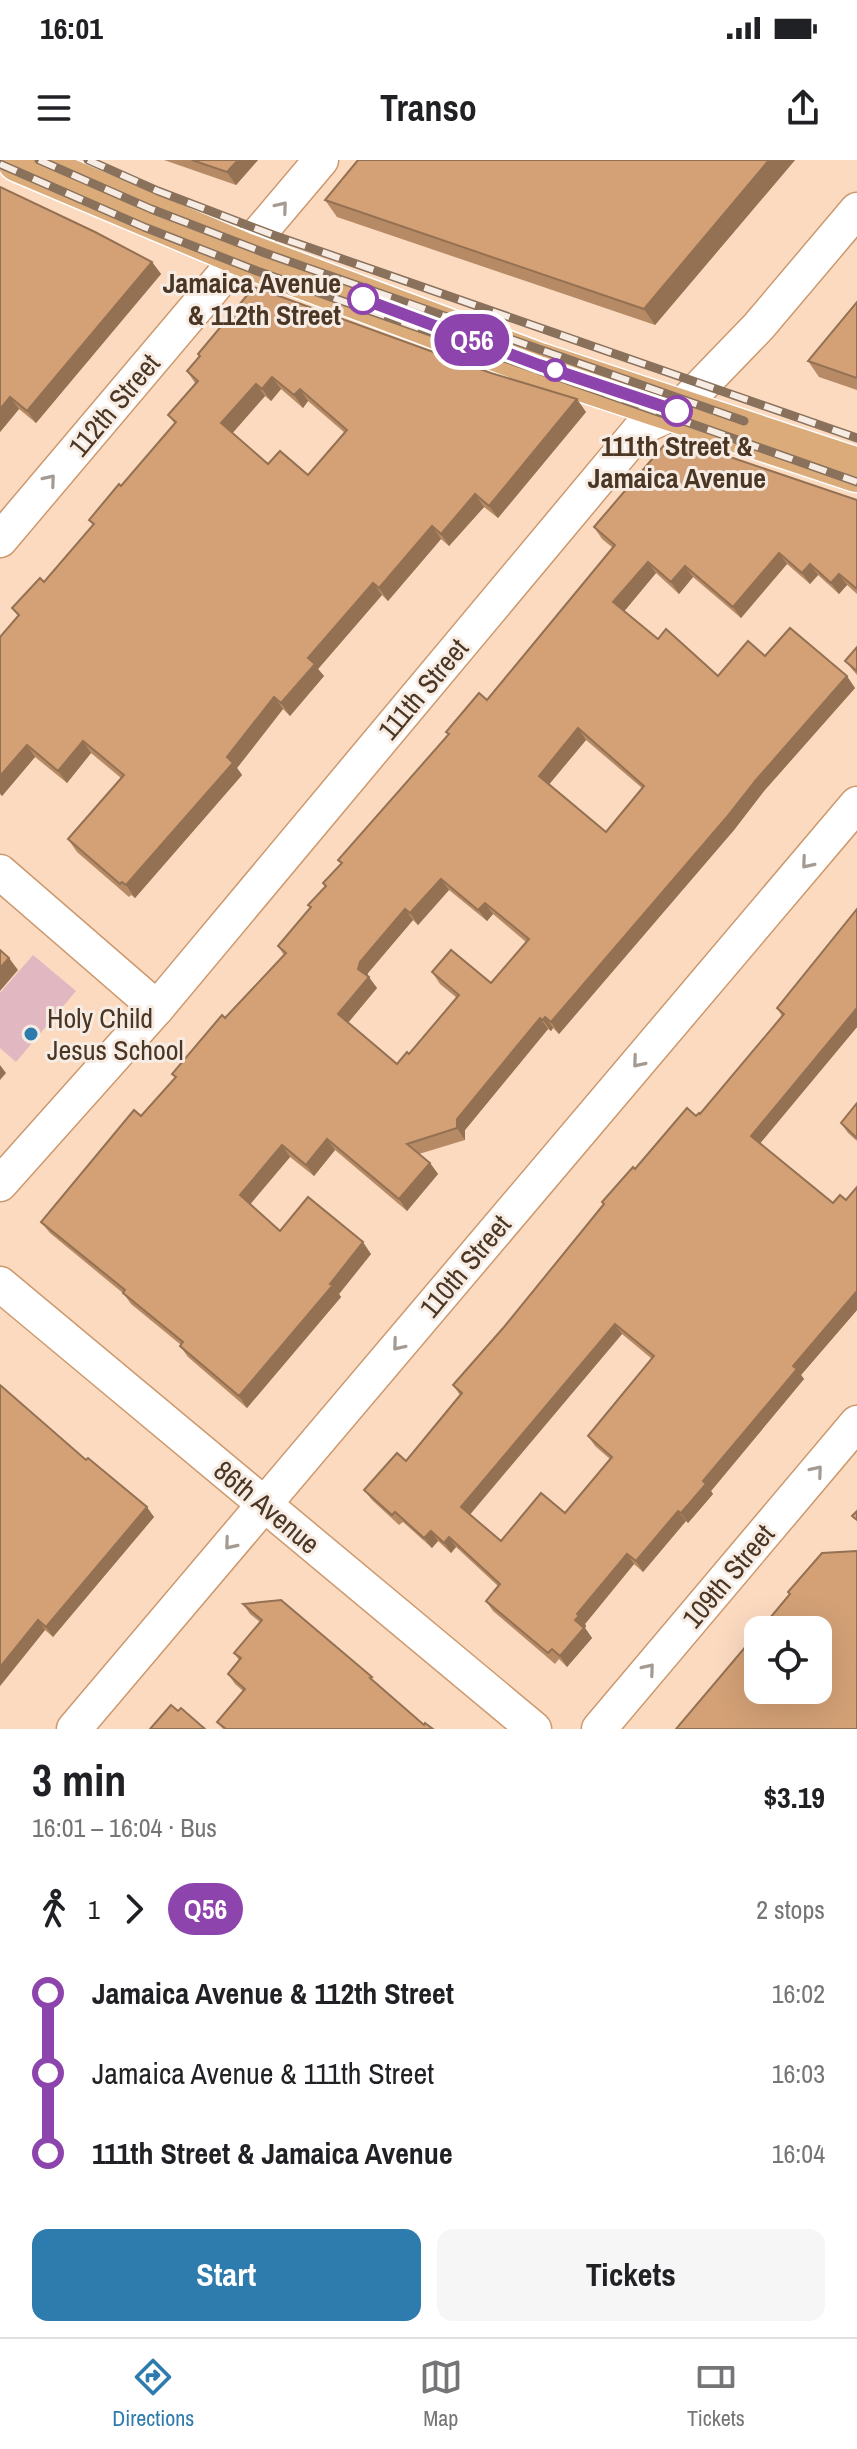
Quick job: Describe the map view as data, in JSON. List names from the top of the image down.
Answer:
{
  "streets": {
    "street": [
      "112th Street",
      "111th Street",
      "110th Street",
      "86th Avenue",
      "109th Street"
    ]
  },
  "crossings": [
    ["110th Street", "86th Avenue"]
  ],
  "one_way": ["112th Street", "110th Street", "109th Street"],
  "places": ["Jamaica Avenue & 112th Street", "111th Street & Jamaica Avenue", "Holy Child Jesus School"],
  "lines": ["bus line Q56"],
  "page": {
    "status": "16:01",
    "header": "Transo",
    "on_map": "Q56",
    "heading": ["3 min", "16:01 – 16:04 · Bus", "$3.19"],
    "legs": ["1", "Q56", "2 stops"],
    "list": [
      {
        "name": "Jamaica Avenue & 112th Street",
        "value": "16:02"
      },
      {
        "name": "Jamaica Avenue & 111th Street",
        "value": "16:03"
      },
      {
        "name": "111th Street & Jamaica Avenue",
        "value": "16:04"
      }
    ],
    "buttons": ["Start", "Tickets"],
    "tabs": ["Directions", "Map", "Tickets"]
  }
}
